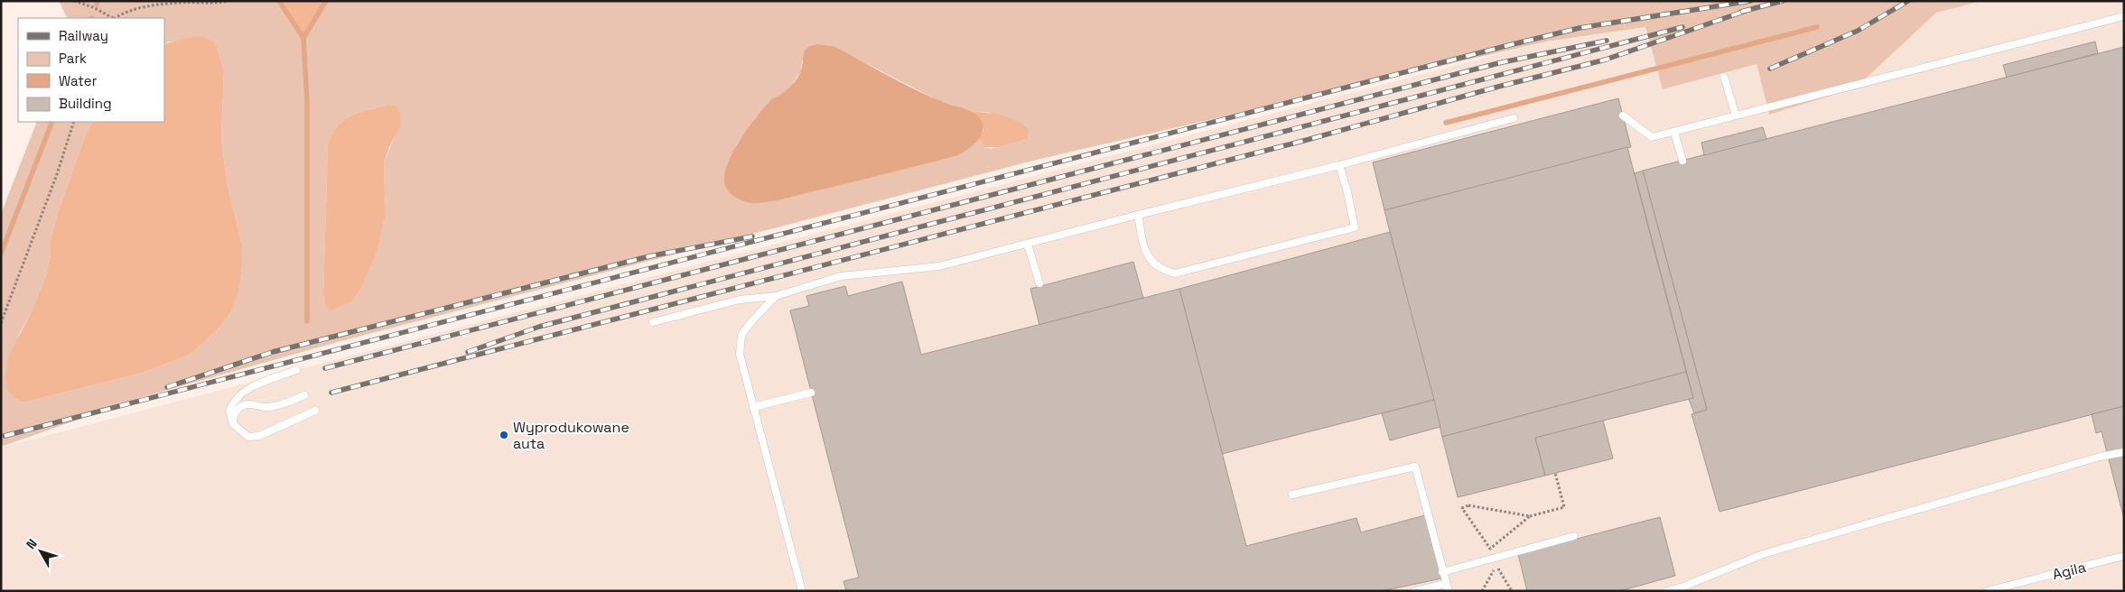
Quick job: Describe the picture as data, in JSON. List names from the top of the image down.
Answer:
{
  "streets": {
    "lane": ["Agila"]
  },
  "places": ["Wyprodukowane auta"],
  "legend": [
    "Railway",
    "Park",
    "Water",
    "Building"
  ],
  "north": "top left"
}
